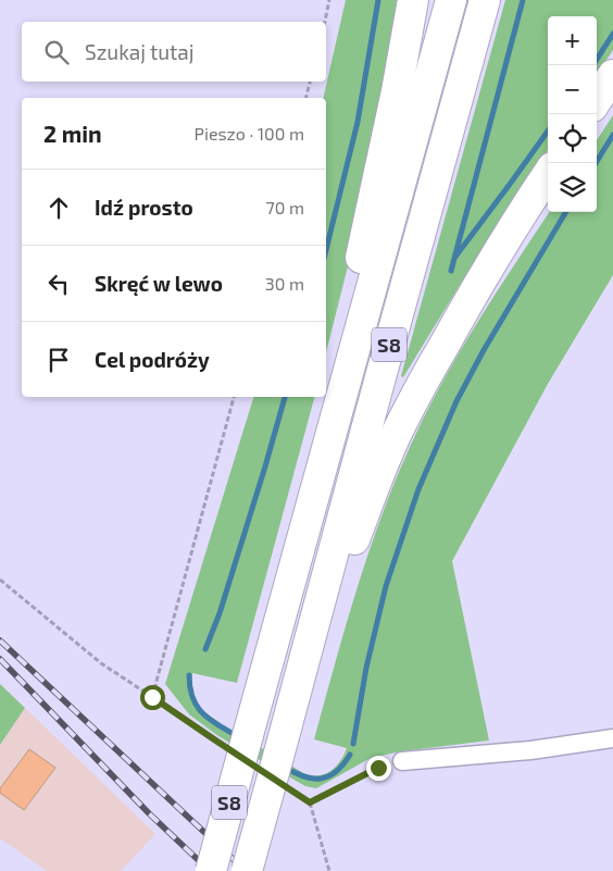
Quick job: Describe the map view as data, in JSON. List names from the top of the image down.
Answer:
{
  "streets": {
    "highway": ["S8"]
  },
  "page": {
    "map_buttons": ["+", "−"],
    "search": "Szukaj tutaj",
    "heading": ["2 min", "Pieszo · 100 m"],
    "list": [
      ["Idź prosto", "70 m"],
      ["Skręć w lewo", "30 m"],
      "Cel podróży"
    ]
  }
}
